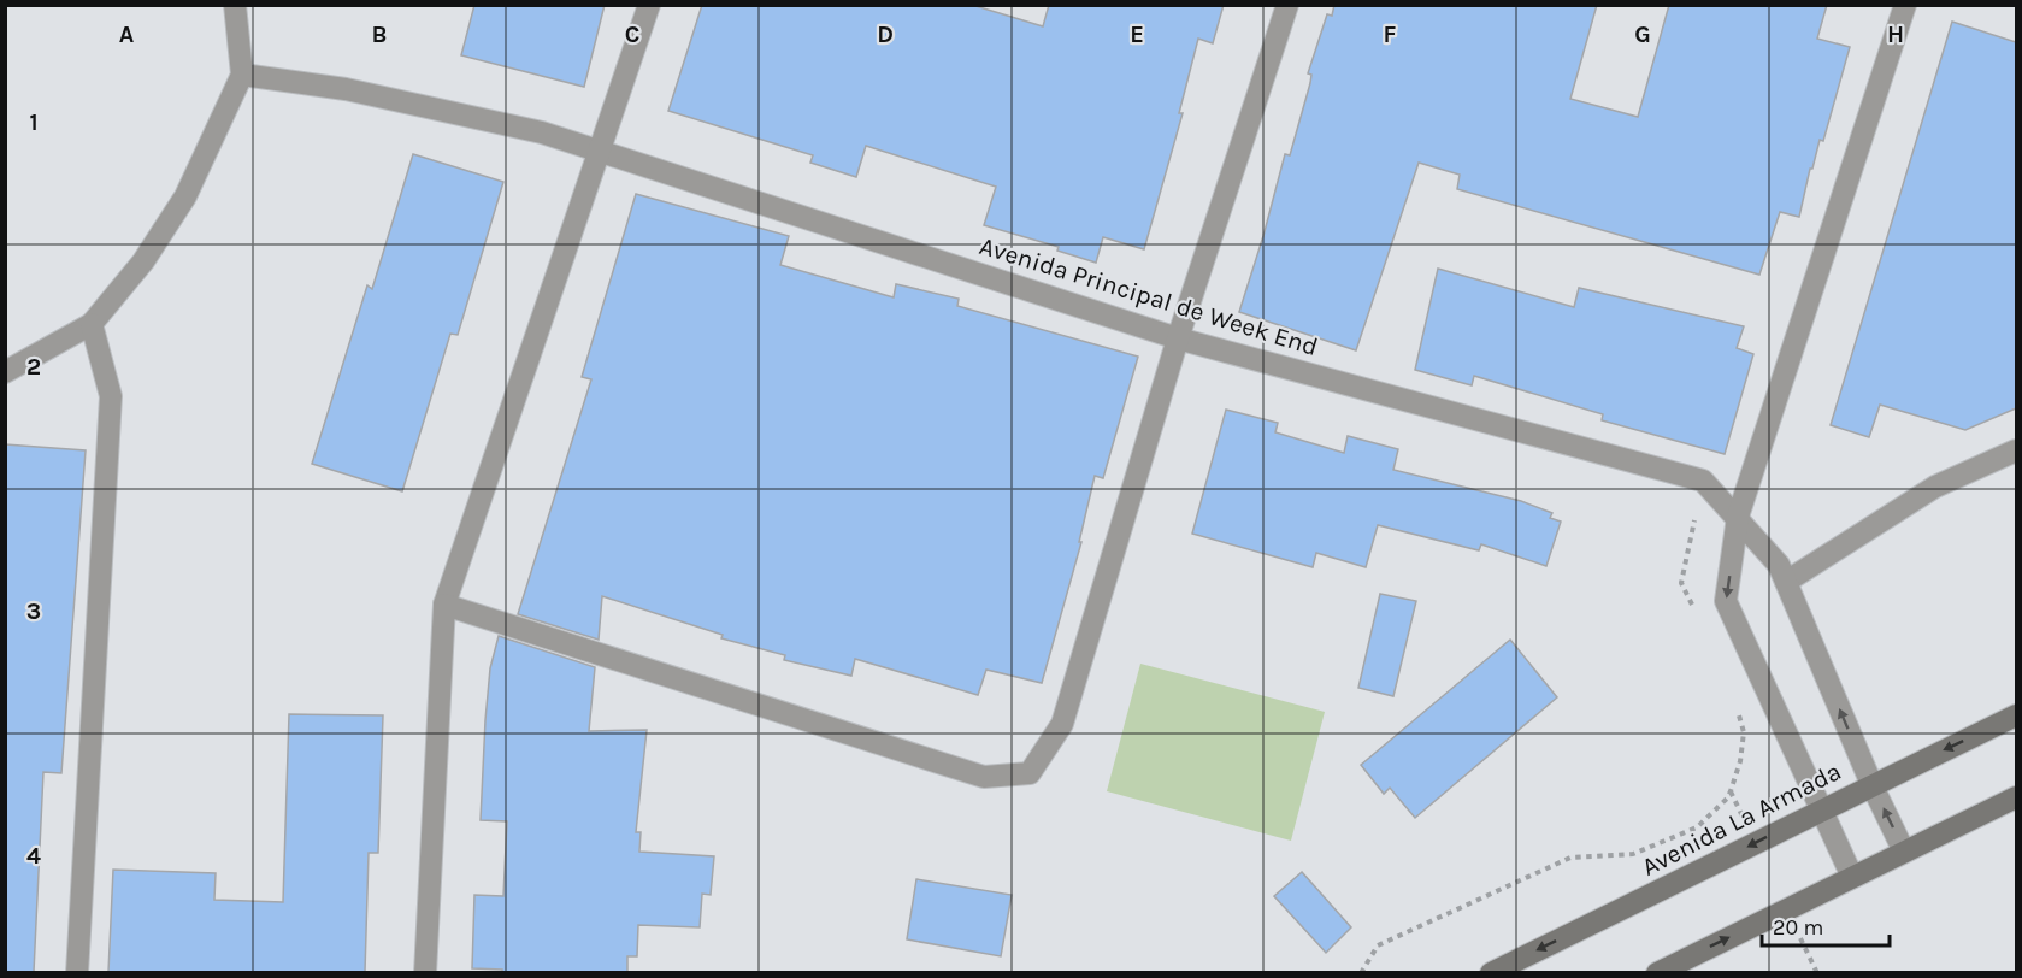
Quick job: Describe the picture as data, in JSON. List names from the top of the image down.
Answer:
{
  "streets": {
    "main road": ["Avenida La Armada"],
    "street": ["Avenida Principal de Week End"]
  },
  "scale_bar": "20 m",
  "grid": {
    "columns": [
      "A",
      "B",
      "C",
      "D",
      "E",
      "F",
      "G",
      "H"
    ],
    "rows": [
      "1",
      "2",
      "3",
      "4"
    ]
  }
}
